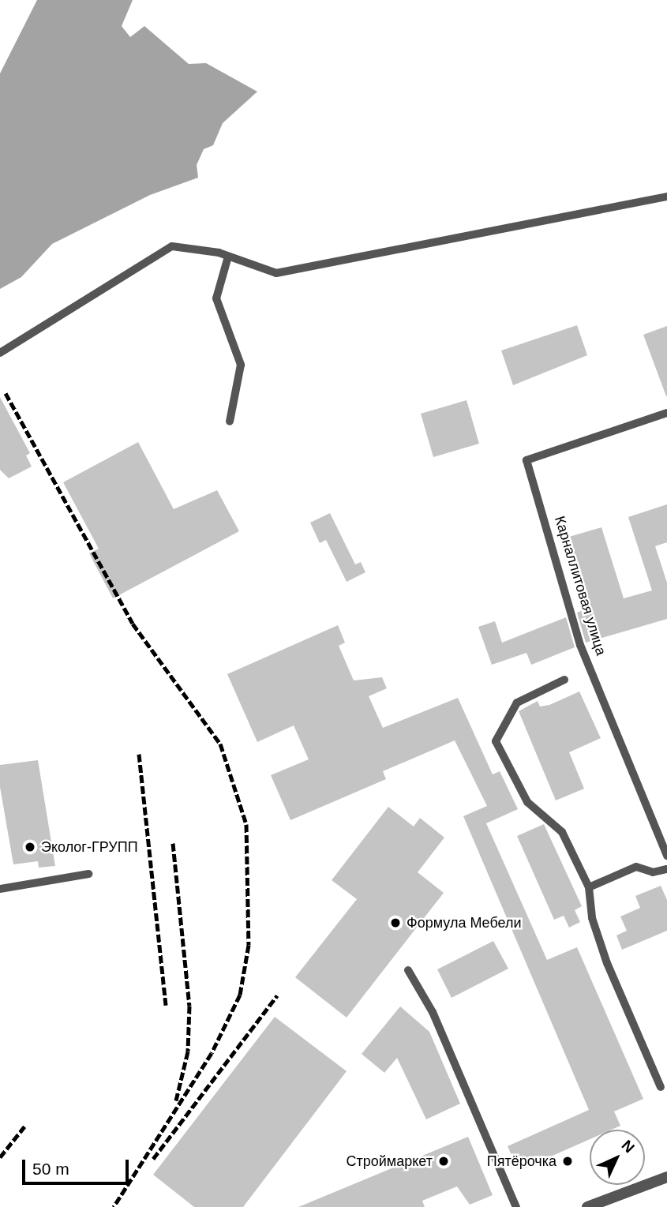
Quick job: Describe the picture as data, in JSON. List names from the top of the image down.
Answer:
{
  "streets": {
    "lane": ["Карналлитовая улица"]
  },
  "places": [
    "Эколог-ГРУПП",
    "Формула Мебели",
    "Строймаркет",
    "Пятёрочка"
  ],
  "scale_bar": "50 m",
  "north": "top right"
}
